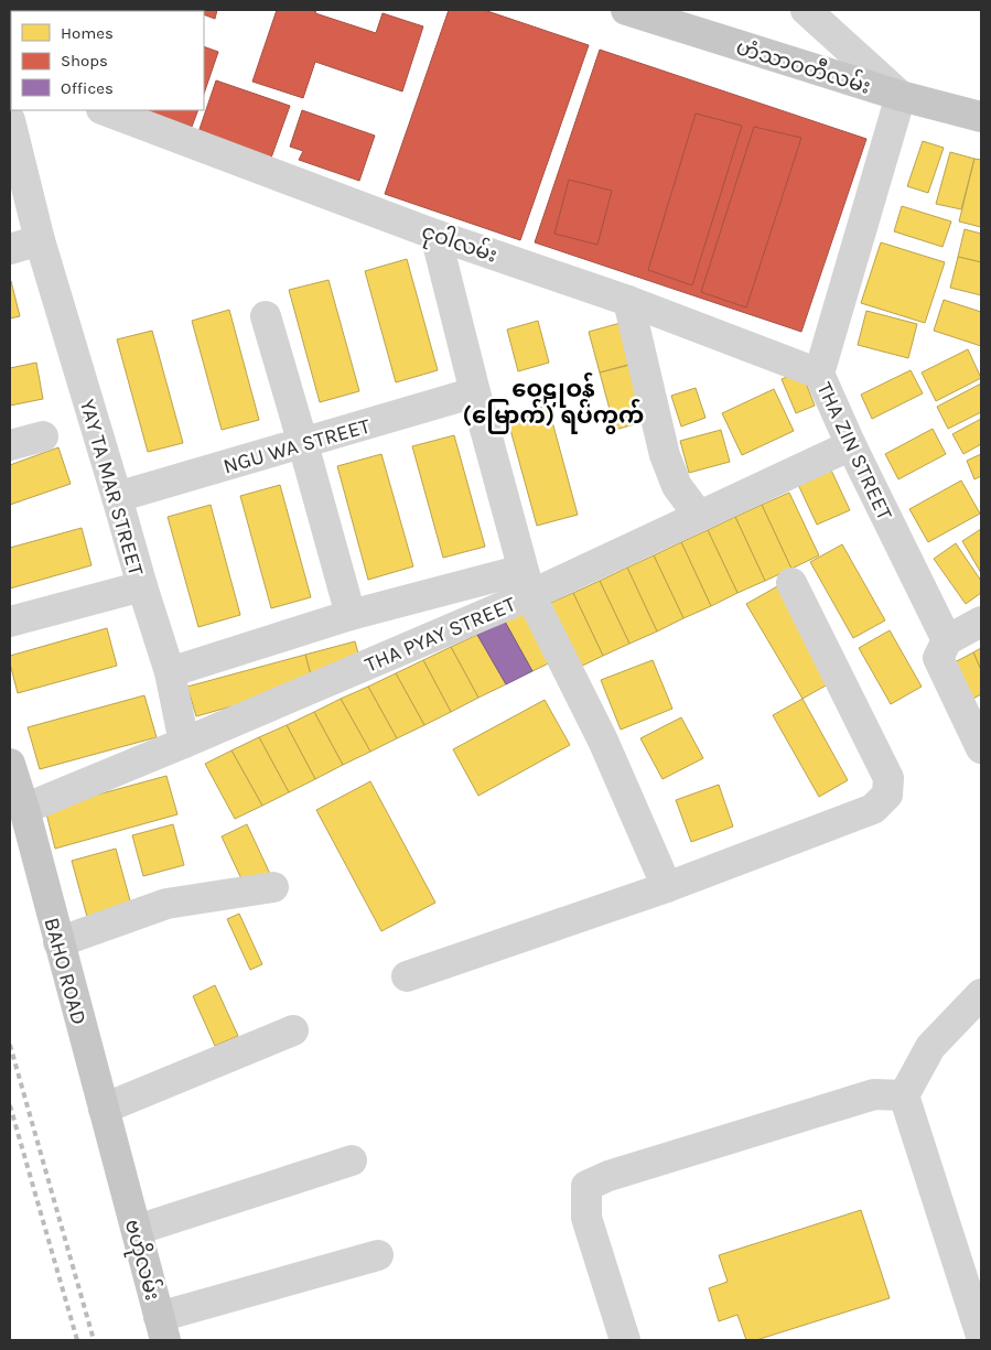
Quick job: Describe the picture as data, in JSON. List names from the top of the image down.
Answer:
{
  "streets": {
    "main road": ["ဟံသာဝတီလမ်း", "BAHO ROAD", "ဗဟိုလမ်း"],
    "street": [
      "ငုဝါလမ်း",
      "NGU WA STREET",
      "THA ZIN STREET",
      "YAY TA MAR STREET",
      "THA PYAY STREET"
    ]
  },
  "crossings": [
    ["ဟံသာဝတီလမ်း", "THA ZIN STREET"],
    ["ငုဝါလမ်း", "THA ZIN STREET"],
    ["NGU WA STREET", "YAY TA MAR STREET"],
    ["THA ZIN STREET", "THA PYAY STREET"],
    ["YAY TA MAR STREET", "THA PYAY STREET"],
    ["THA PYAY STREET", "BAHO ROAD"],
    ["BAHO ROAD", "ဗဟိုလမ်း"]
  ],
  "districts": ["ဝေဠုဝန် (မြောက်) ရပ်ကွက်"],
  "legend": ["Homes", "Shops", "Offices"]
}
